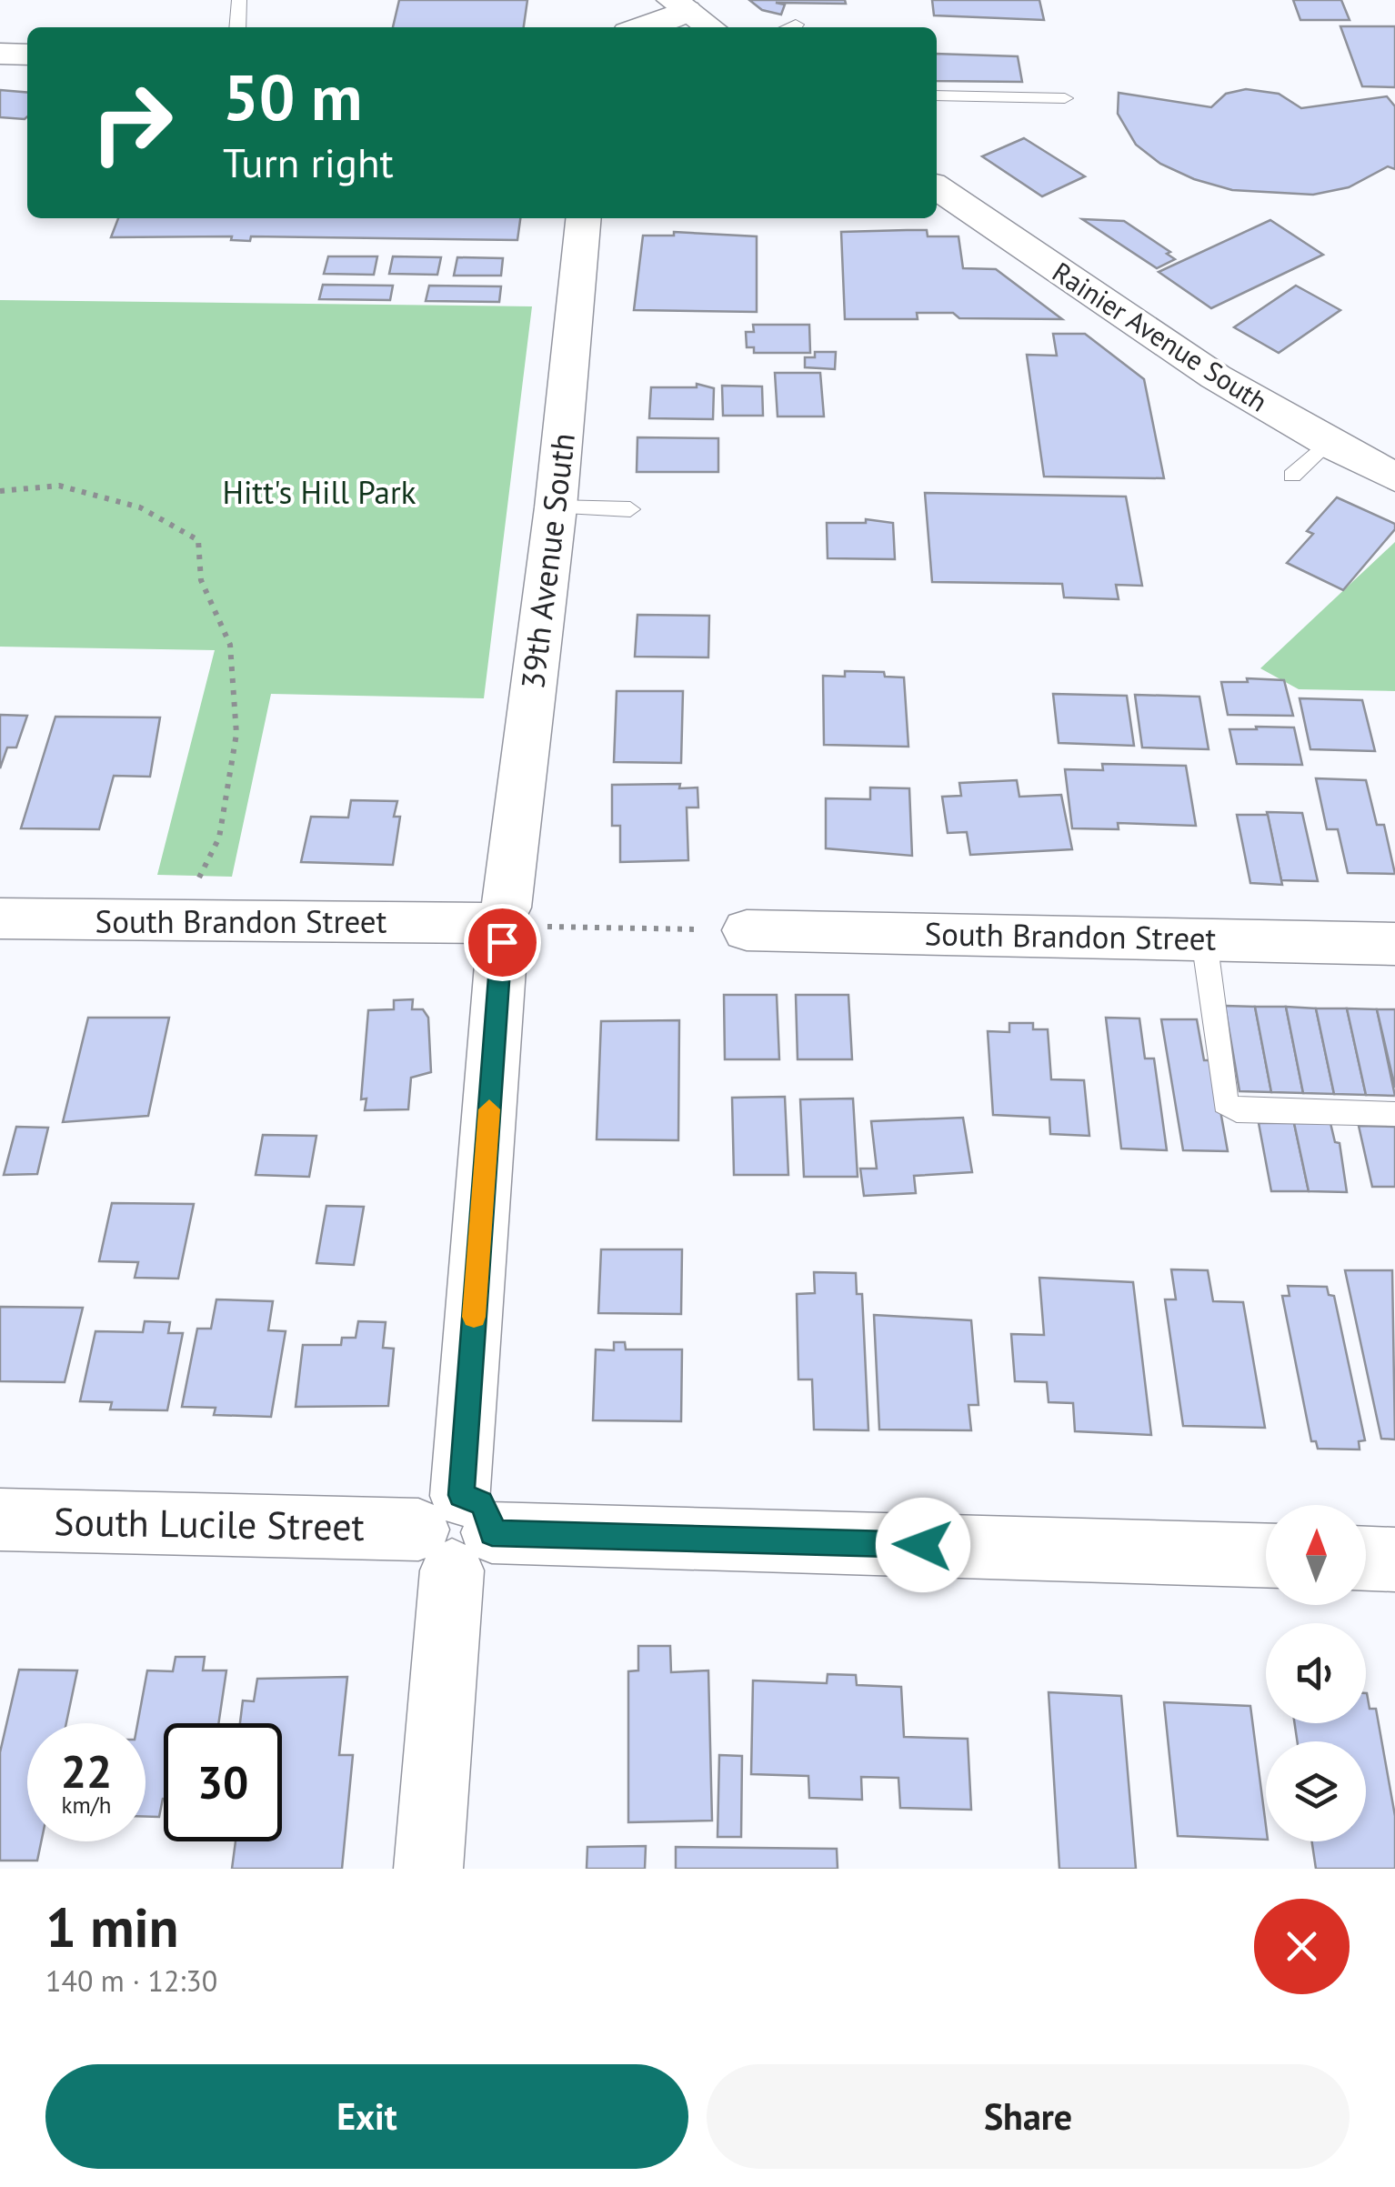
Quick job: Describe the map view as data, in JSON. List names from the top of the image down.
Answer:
{
  "streets": {
    "street": [
      "Rainier Avenue South",
      "39th Avenue South",
      "South Brandon Street",
      "South Lucile Street"
    ]
  },
  "crossings": [
    ["39th Avenue South", "South Brandon Street"],
    ["39th Avenue South", "South Lucile Street"]
  ],
  "parks": ["Hitt's Hill Park"],
  "north": "top",
  "page": {
    "turn": ["50 m", "Turn right"],
    "speed": "22 km/h",
    "limit": "30",
    "heading": ["1 min", "140 m · 12:30"],
    "buttons": ["Exit", "Share"]
  }
}
